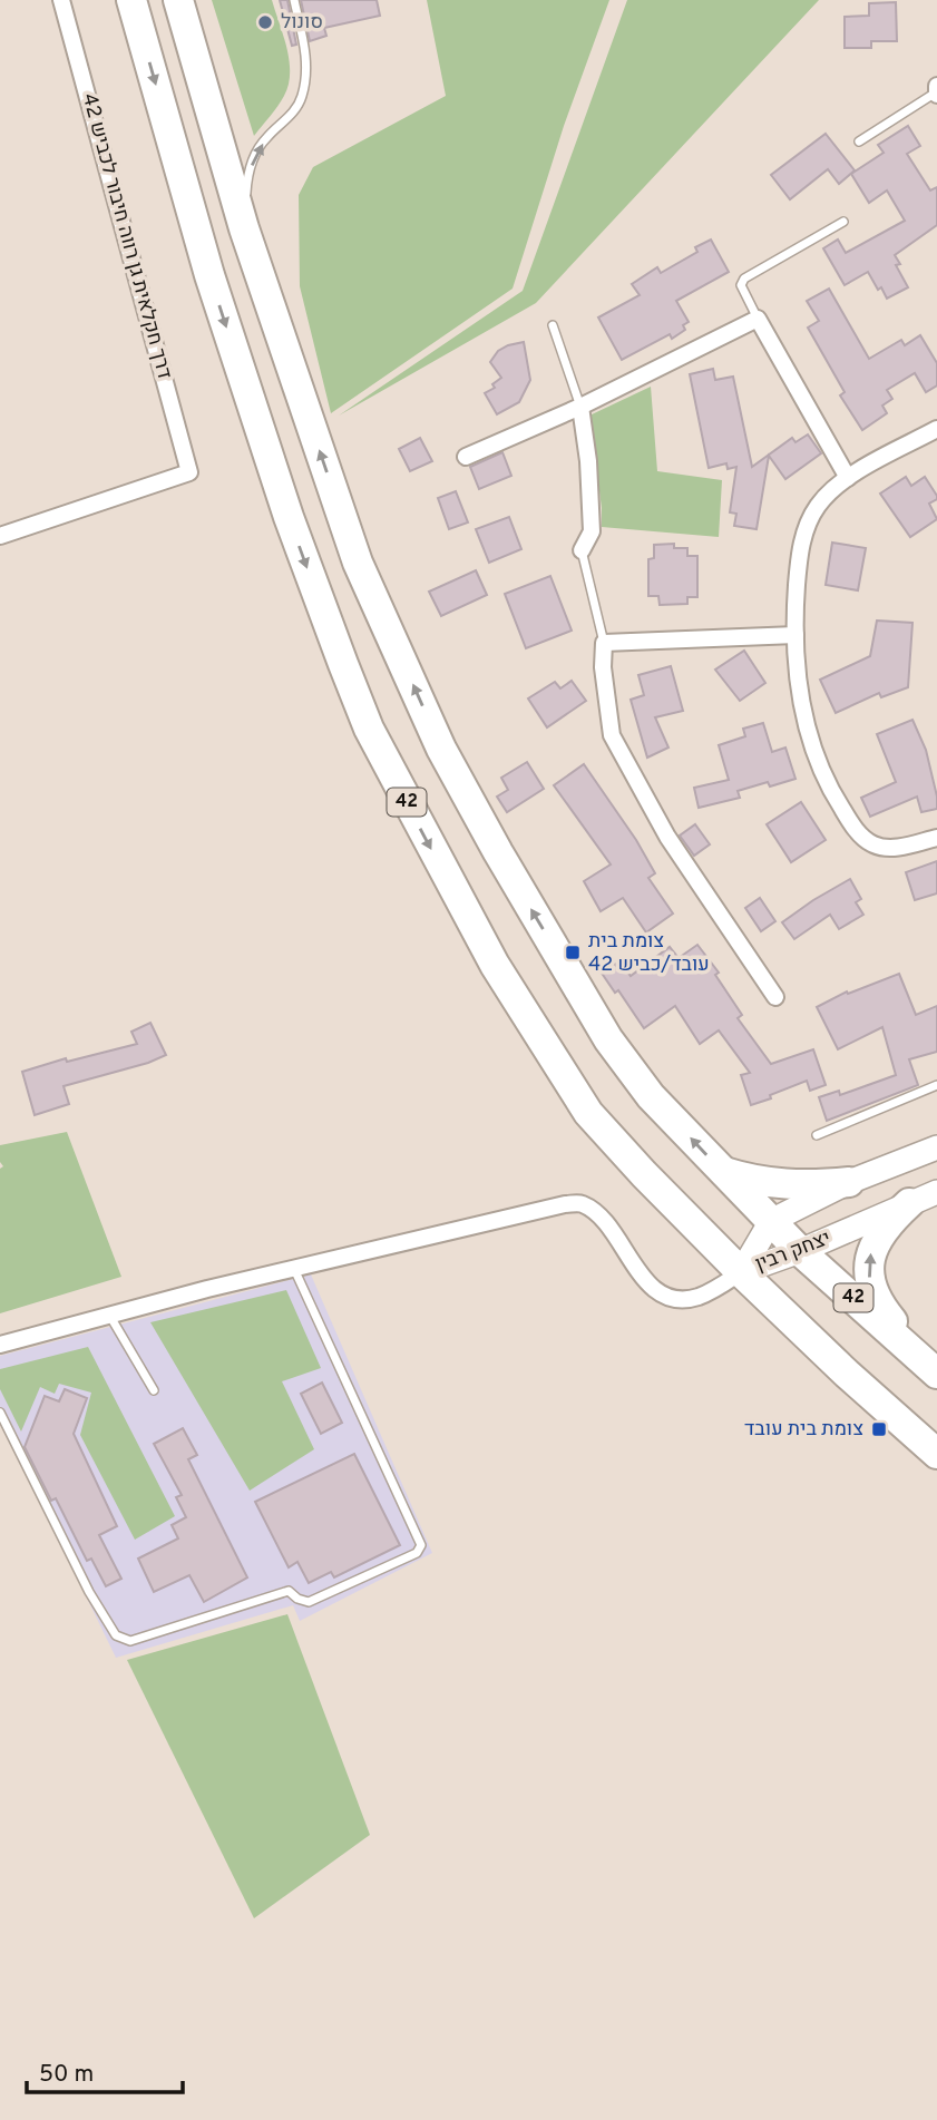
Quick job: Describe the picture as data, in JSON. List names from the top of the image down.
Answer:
{
  "streets": {
    "highway": ["42"],
    "main road": ["יצחק רבין"],
    "street": ["דרך חקלאית גן רווה חיבור לכביש 42"]
  },
  "crossings": [
    ["42", "יצחק רבין"]
  ],
  "places": {
    "other": ["סונול"],
    "transit": ["צומת בית עובד/כביש 42", "צומת בית עובד"]
  },
  "scale_bar": "50 m"
}
